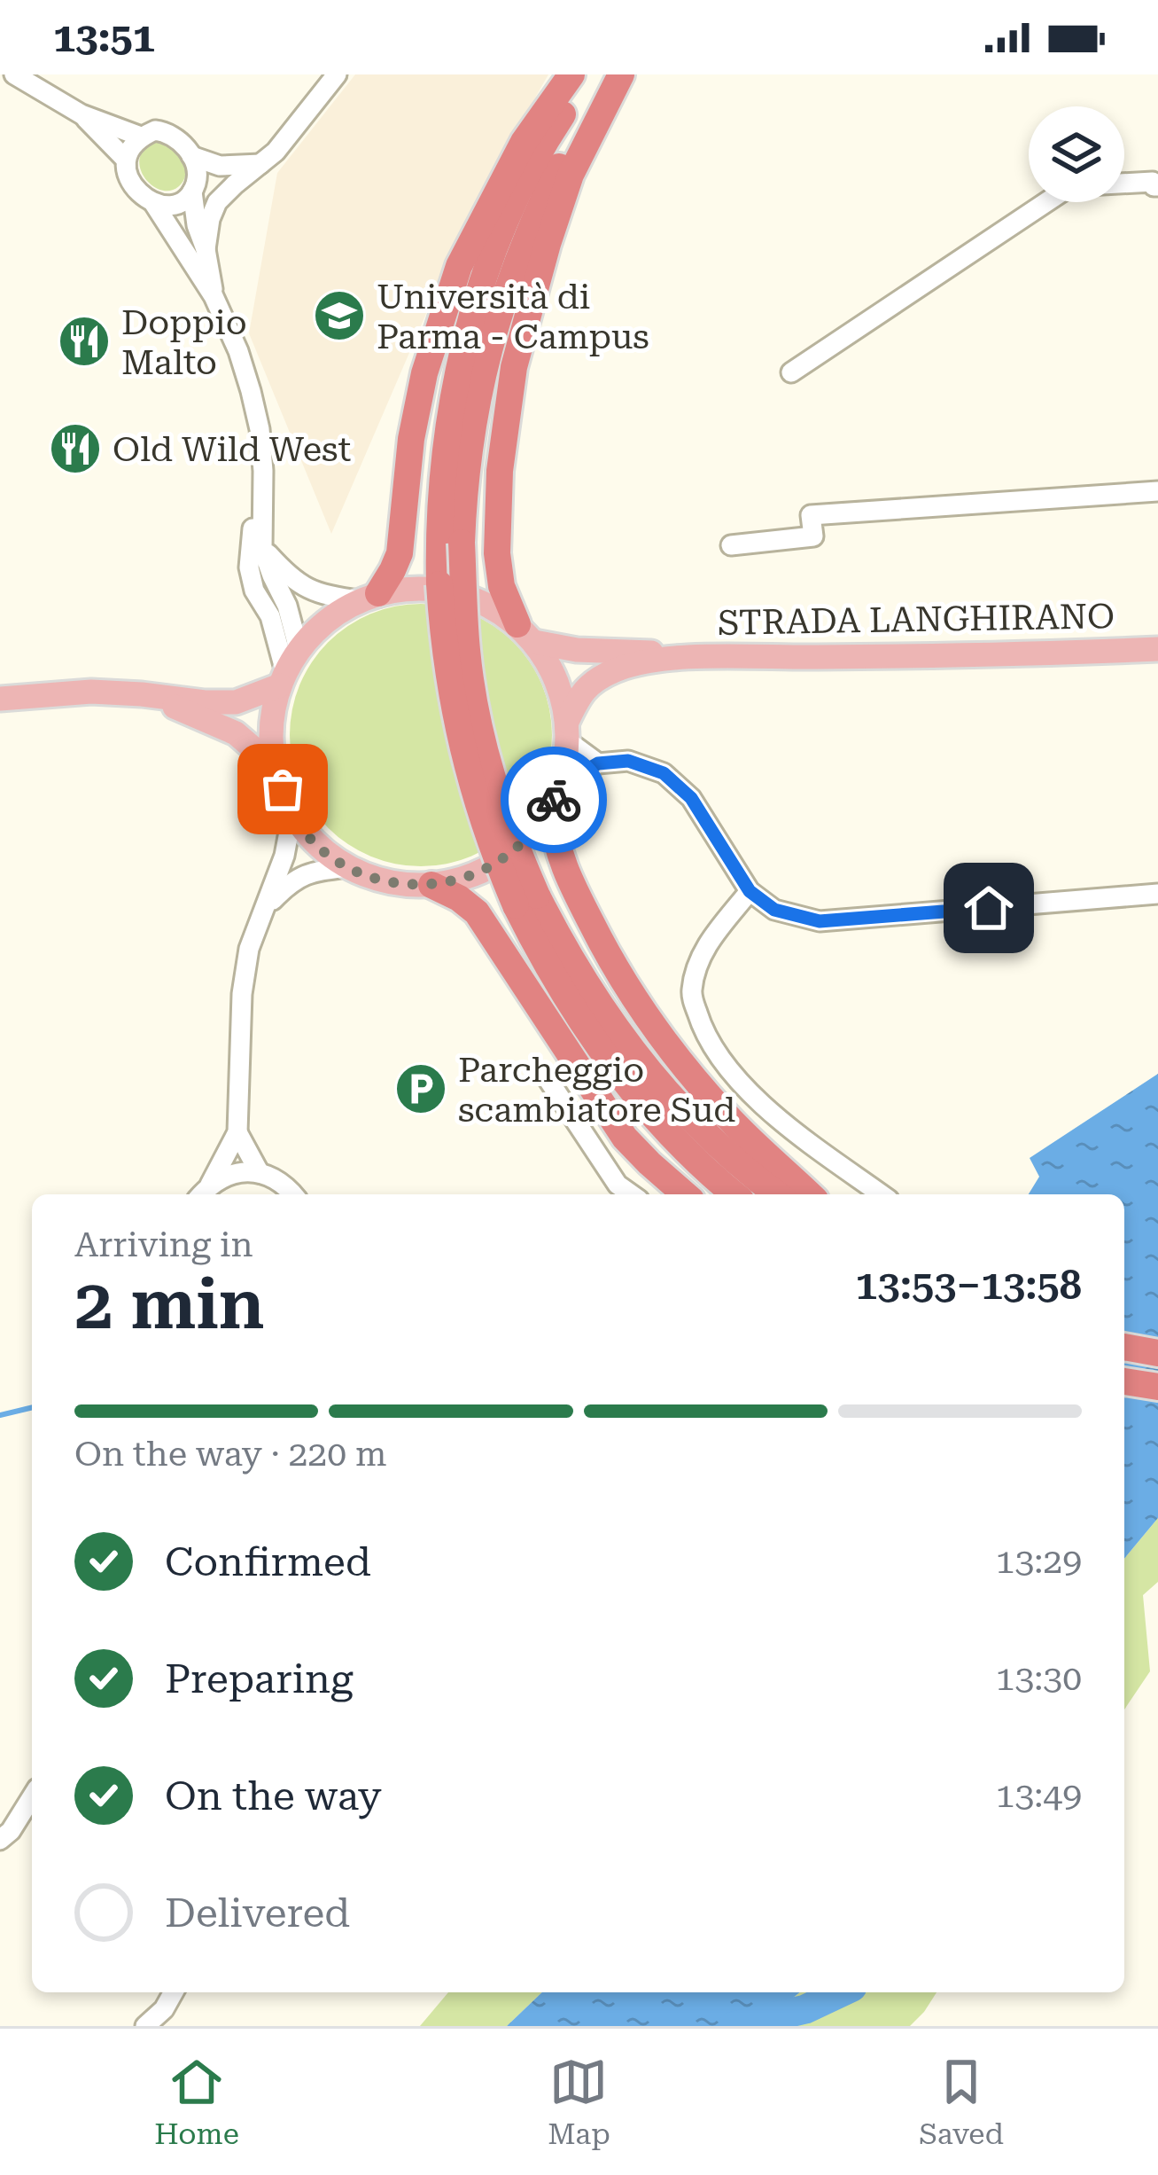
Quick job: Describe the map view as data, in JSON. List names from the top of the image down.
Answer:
{
  "streets": {
    "main road": ["STRADA LANGHIRANO"]
  },
  "places": {
    "school or university": ["Università di Parma - Campus"],
    "restaurant": ["Doppio Malto", "Old Wild West"],
    "parking": ["Parcheggio scambiatore Sud"]
  },
  "page": {
    "status": "13:51",
    "heading": ["2 min", "Arriving in", "13:53–13:58"],
    "bar": "On the way · 220 m",
    "list": [
      ["Confirmed", "13:29"],
      ["Preparing", "13:30"],
      ["On the way", "13:49"],
      "Delivered"
    ],
    "tabs": ["Home", "Map", "Saved"]
  }
}
